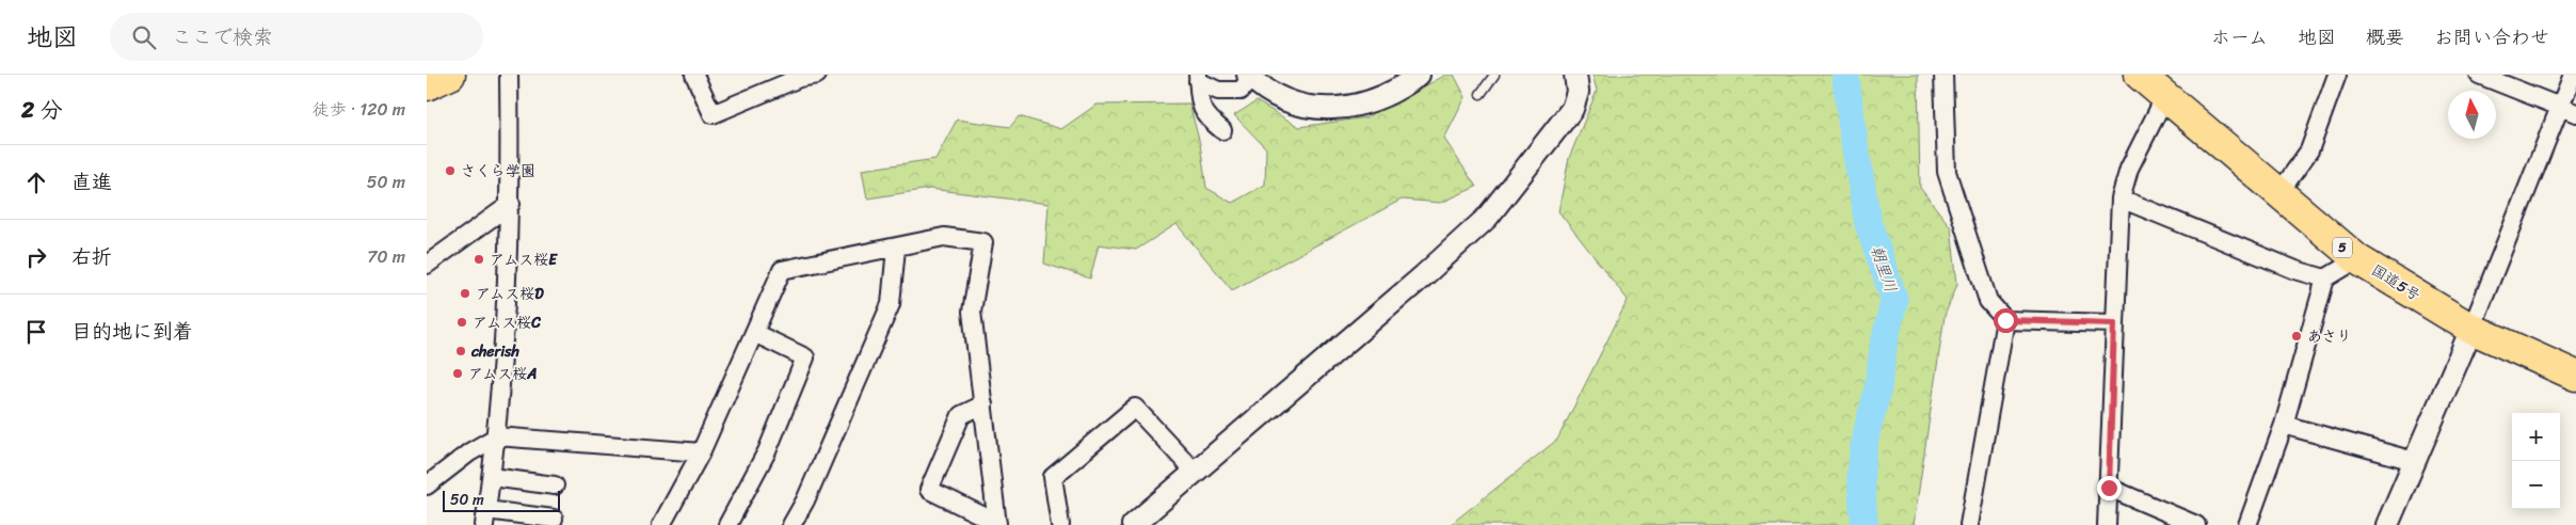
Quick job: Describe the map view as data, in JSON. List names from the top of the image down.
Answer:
{
  "streets": {
    "highway": ["5", "国道5号"]
  },
  "water": ["朝里川"],
  "places": [
    "さくら学園",
    "アムス桜E",
    "アムス桜D",
    "アムス桜C",
    "あさり",
    "cherish",
    "アムス桜A"
  ],
  "scale_bar": "50 m",
  "north": "top",
  "page": {
    "header": "地図",
    "search": "ここで検索",
    "nav": [
      "ホーム",
      "地図",
      "概要",
      "お問い合わせ"
    ],
    "heading": ["2 分", "徒歩 · 120 m"],
    "list": [
      ["直進", "50 m"],
      ["右折", "70 m"],
      "目的地に到着"
    ],
    "map_buttons": ["+", "−"],
    "scale": "50 m"
  }
}
